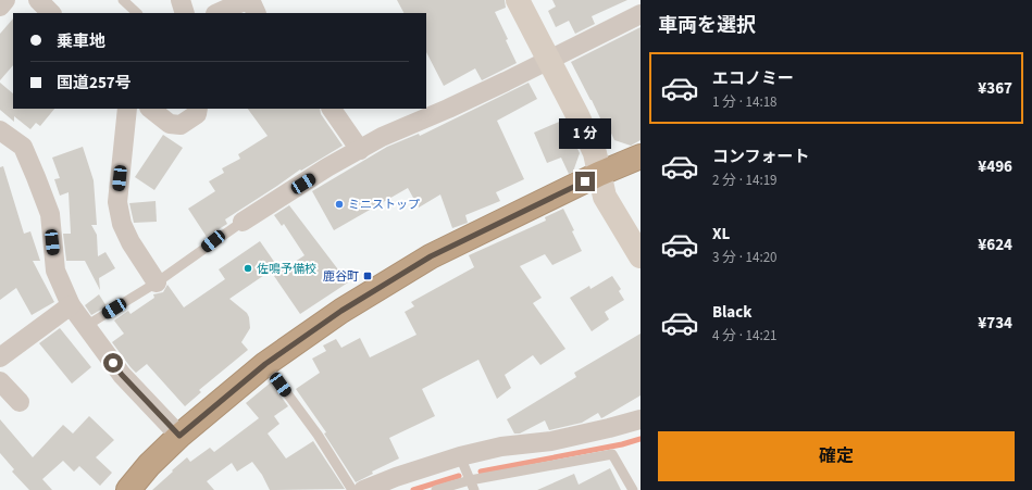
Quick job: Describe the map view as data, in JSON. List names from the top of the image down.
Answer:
{
  "places": {
    "other": ["ミニストップ", "佐鳴予備校"],
    "transit": ["鹿谷町"]
  },
  "page": {
    "heading": "車両を選択",
    "banner": ["乗車地", "国道257号"],
    "list": [
      {
        "name": "エコノミー",
        "note": "1 分 · 14:18",
        "value": "¥367"
      },
      {
        "name": "コンフォート",
        "note": "2 分 · 14:19",
        "value": "¥496"
      },
      {
        "name": "XL",
        "note": "3 分 · 14:20",
        "value": "¥624"
      },
      {
        "name": "Black",
        "note": "4 分 · 14:21",
        "value": "¥734"
      }
    ],
    "bubble": "1 分",
    "buttons": "確定"
  }
}
